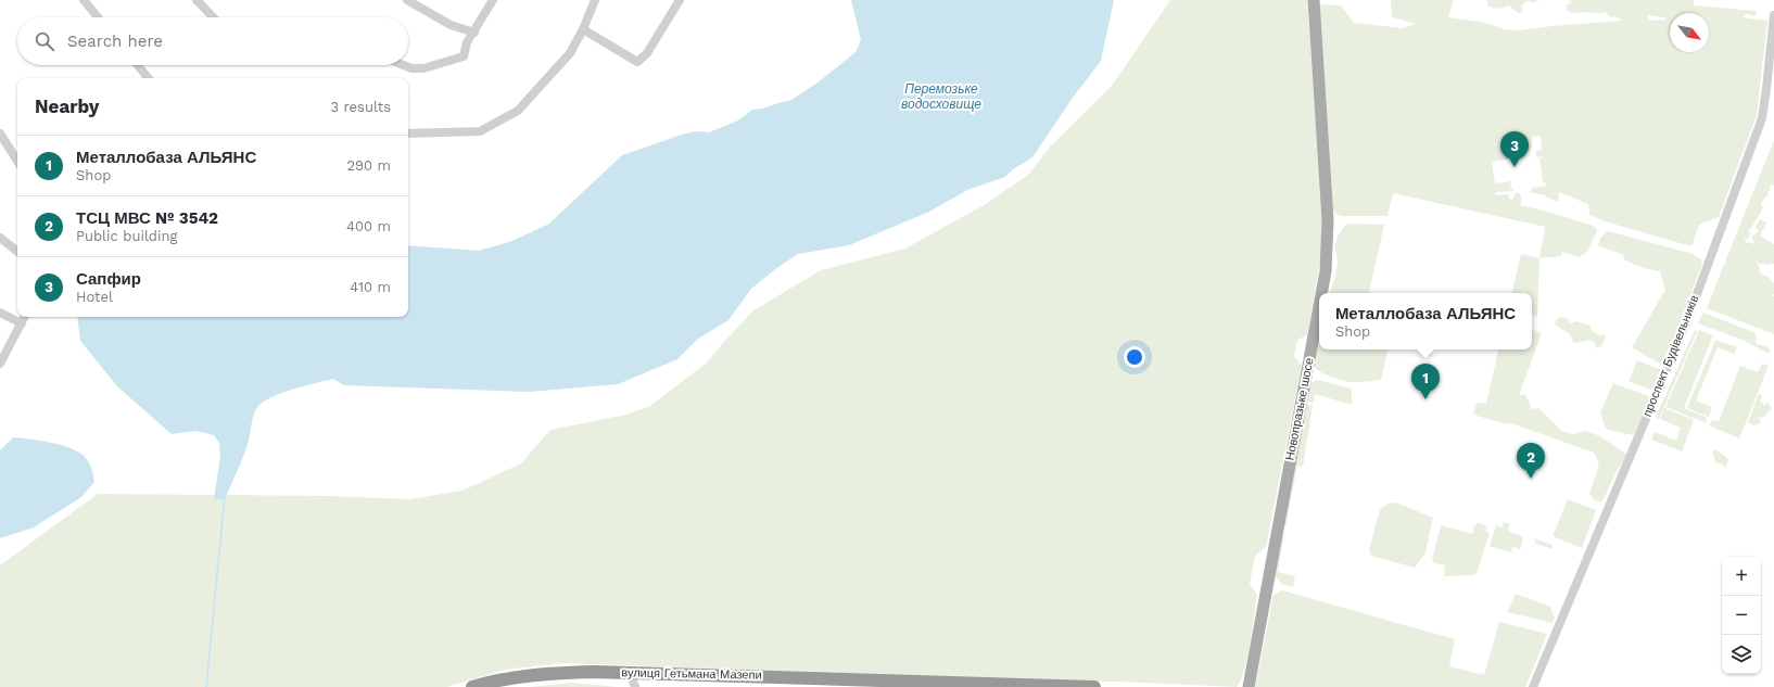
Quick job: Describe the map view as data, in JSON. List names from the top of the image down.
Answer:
{
  "streets": {
    "highway": ["вулиця Гетьмана Мазепи"],
    "main road": ["Новопразьке шосе"],
    "street": ["проспект Будівельників"]
  },
  "water": ["Перемозьке водосховище"],
  "north": "bottom right",
  "page": {
    "search": "Search here",
    "heading": ["Nearby", "3 results"],
    "pins": ["3", "1", "2"],
    "list": [
      {
        "mark": "1",
        "name": "Металлобаза АЛЬЯНС",
        "note": "Shop",
        "value": "290 m"
      },
      {
        "mark": "2",
        "name": "ТСЦ МВС № 3542",
        "note": "Public building",
        "value": "400 m"
      },
      {
        "mark": "3",
        "name": "Сапфир",
        "note": "Hotel",
        "value": "410 m"
      }
    ],
    "popup": ["Металлобаза АЛЬЯНС", "Shop"],
    "map_buttons": ["+", "−"]
  }
}
